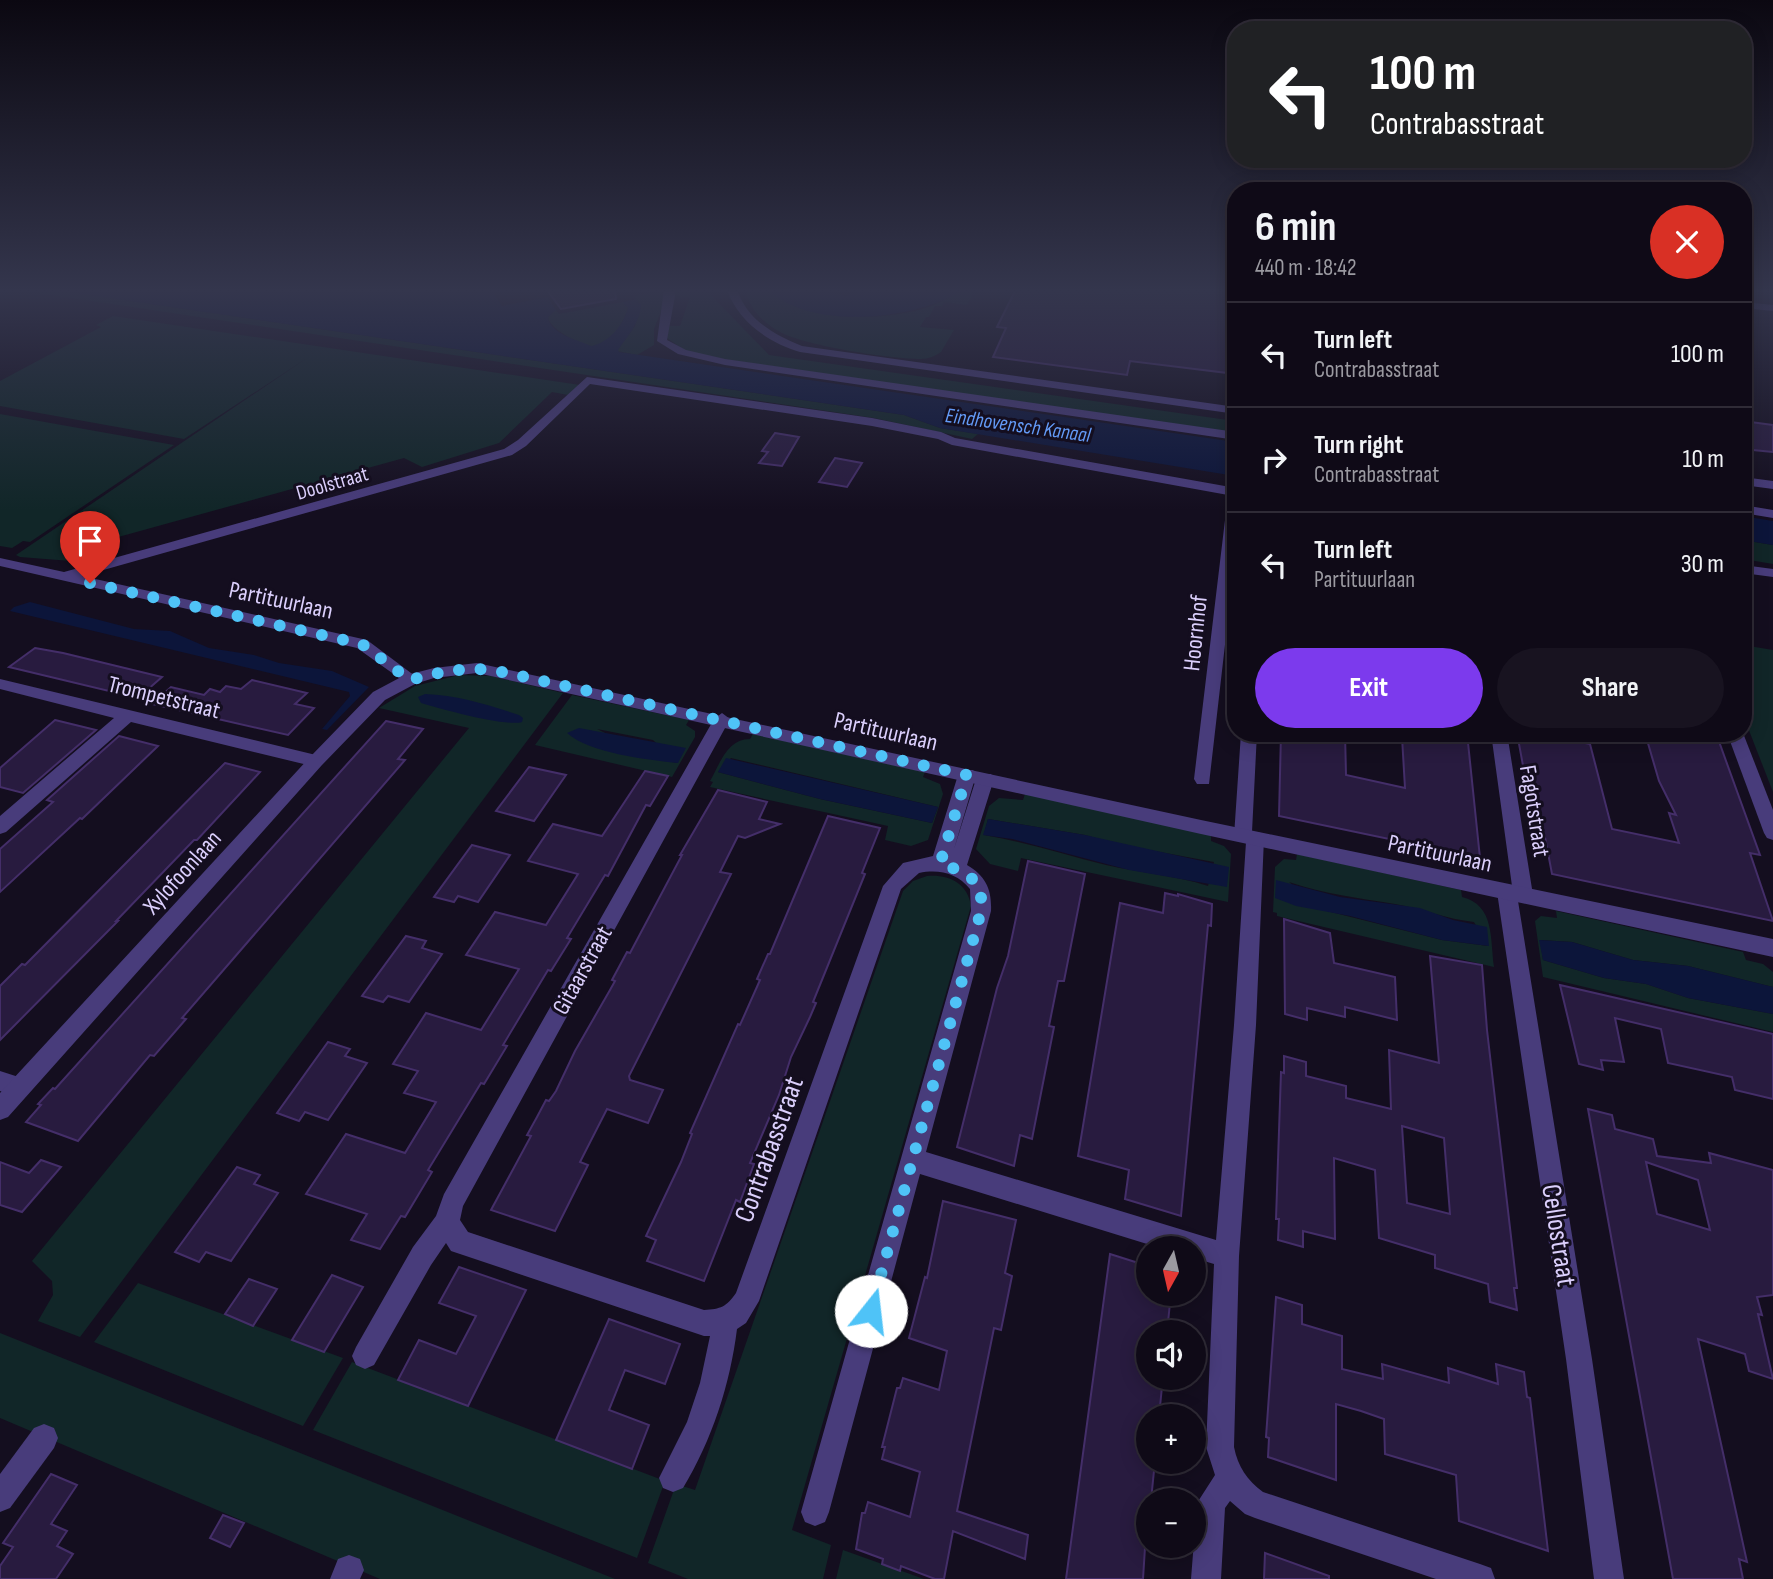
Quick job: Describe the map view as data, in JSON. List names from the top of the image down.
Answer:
{
  "streets": {
    "street": [
      "Doolstraat",
      "Partituurlaan",
      "Hoornhof",
      "Trompetstraat",
      "Fagotstraat",
      "Xylofoonlaan",
      "Gitaarstraat",
      "Contrabasstraat",
      "Cellostraat"
    ]
  },
  "crossings": [
    ["Doolstraat", "Partituurlaan"],
    ["Partituurlaan", "Fagotstraat"],
    ["Partituurlaan", "Xylofoonlaan"],
    ["Partituurlaan", "Gitaarstraat"],
    ["Partituurlaan", "Cellostraat"],
    ["Trompetstraat", "Xylofoonlaan"],
    ["Fagotstraat", "Cellostraat"]
  ],
  "water": ["Eindhovensch Kanaal"],
  "north": "bottom",
  "page": {
    "turn": ["100 m", "Contrabasstraat"],
    "heading": ["6 min", "440 m · 18:42"],
    "list": [
      {
        "name": "Turn left",
        "note": "Contrabasstraat",
        "value": "100 m"
      },
      {
        "name": "Turn right",
        "note": "Contrabasstraat",
        "value": "10 m"
      },
      {
        "name": "Turn left",
        "note": "Partituurlaan",
        "value": "30 m"
      }
    ],
    "buttons": ["Exit", "Share"],
    "map_buttons": ["+", "−"]
  }
}
